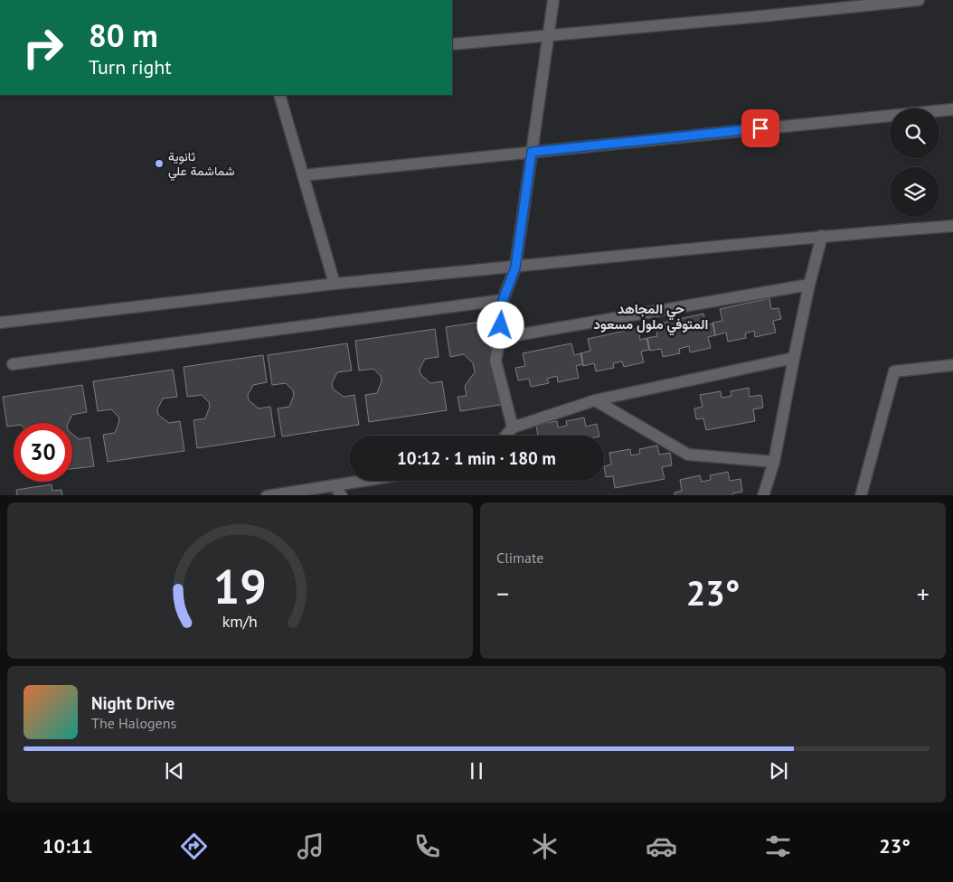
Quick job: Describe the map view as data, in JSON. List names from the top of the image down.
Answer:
{
  "districts": ["حي المجاهد المتوفي ملول مسعود"],
  "places": ["ثانوية شماشمة علي"],
  "page": {
    "turn": ["80 m", "Turn right"],
    "limit": "30",
    "trip": "10:12 · 1 min · 180 m",
    "tile": "Climate",
    "heat": ["−", "23°", "+"],
    "song": ["Night Drive", "The Halogens"],
    "tabs": ["10:11", "23°"],
    "gauge": ["19", "km/h"]
  }
}
